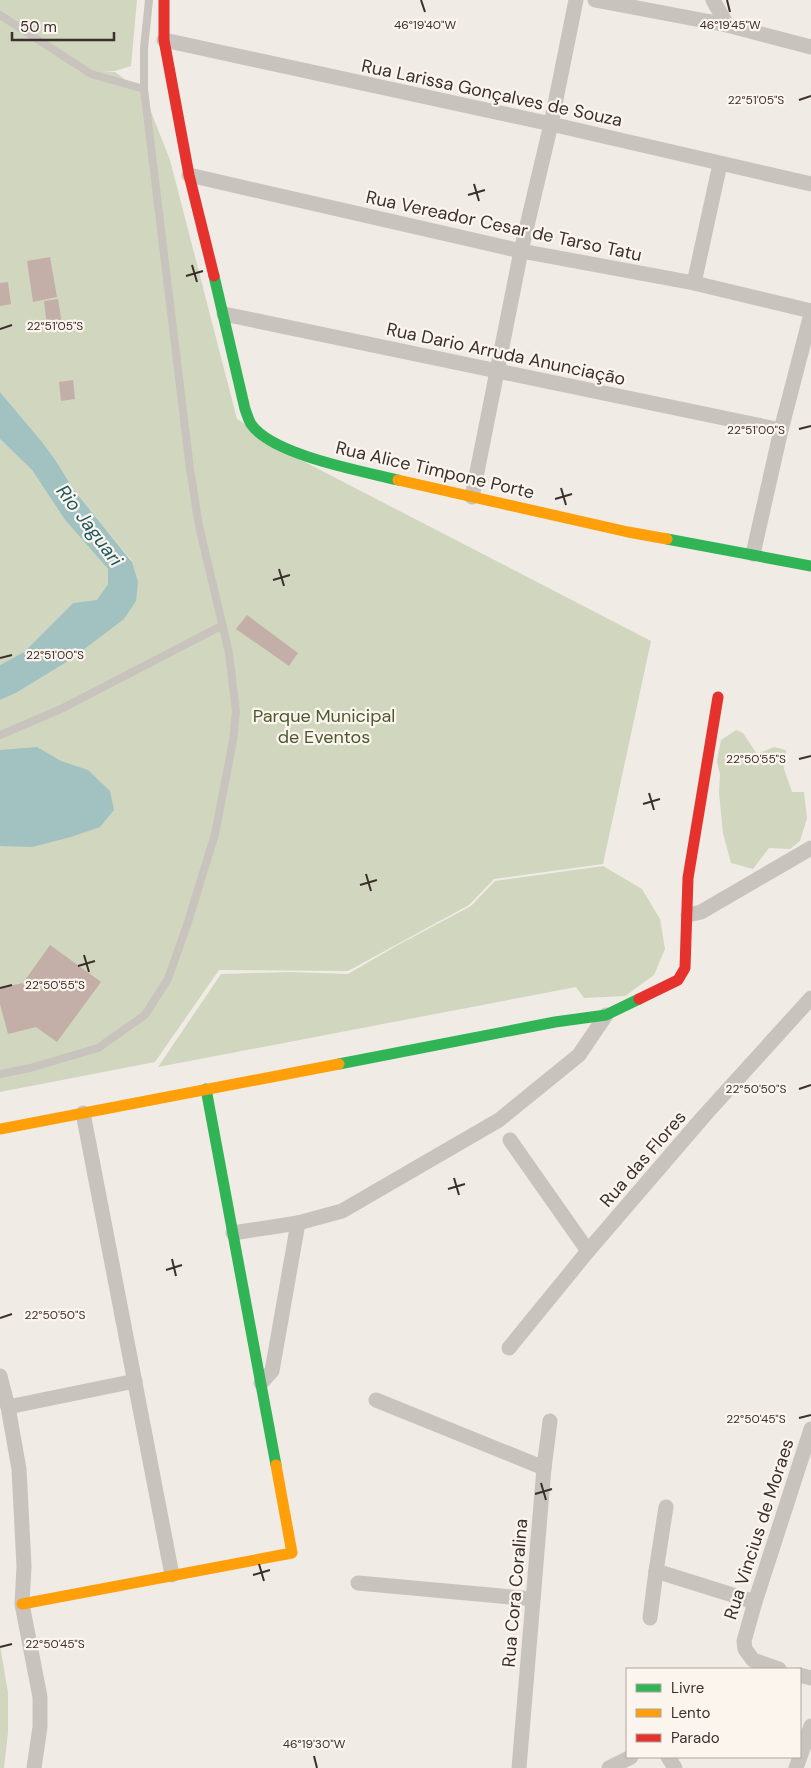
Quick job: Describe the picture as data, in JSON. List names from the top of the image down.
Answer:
{
  "streets": {
    "street": [
      "Rua Larissa Gonçalves de Souza",
      "Rua Vereador Cesar de Tarso Tatu",
      "Rua Dario Arruda Anunciação",
      "Rua Alice Timpone Porte",
      "Rua das Flores",
      "Rua Vincius de Moraes",
      "Rua Cora Coralina"
    ]
  },
  "crossings": [
    ["Rua Larissa Gonçalves de Souza", "Rua Alice Timpone Porte"],
    ["Rua Vereador Cesar de Tarso Tatu", "Rua Alice Timpone Porte"],
    ["Rua Dario Arruda Anunciação", "Rua Alice Timpone Porte"]
  ],
  "water": ["Rio Jaguari"],
  "parks": ["Parque Municipal de Eventos"],
  "legend": ["Livre", "Lento", "Parado"],
  "scale_bar": "50 m",
  "coordinates": [
    "46°19'40\"W",
    "46°19'45\"W",
    "22°51'05\"S",
    "22°51'00\"S",
    "22°50'55\"S",
    "22°50'50\"S",
    "22°50'45\"S",
    "46°19'30\"W"
  ]
}
